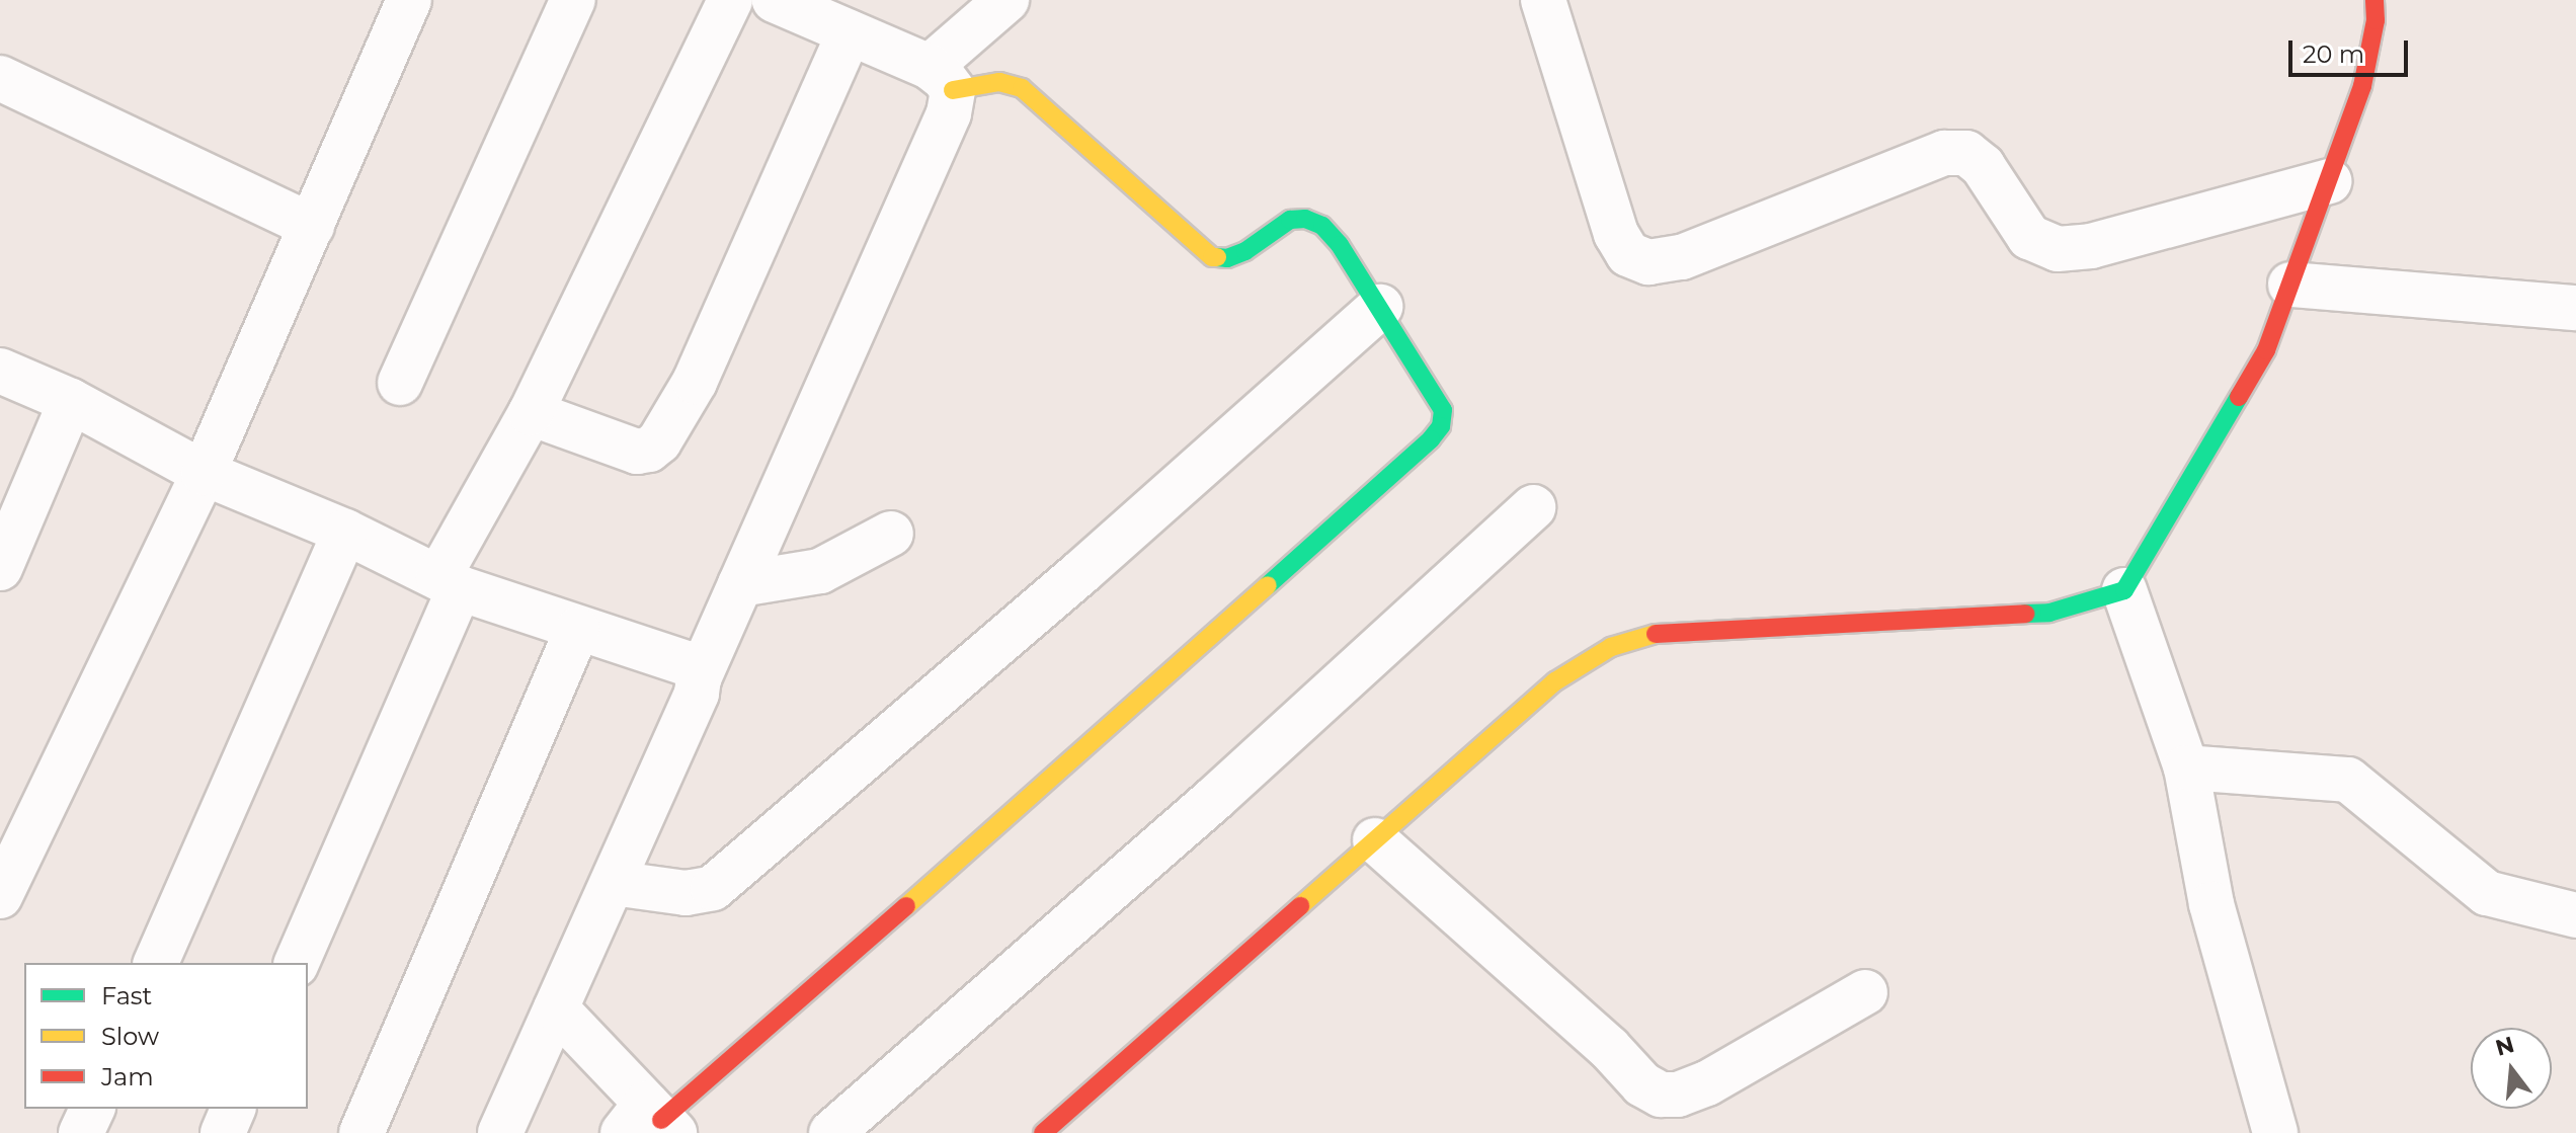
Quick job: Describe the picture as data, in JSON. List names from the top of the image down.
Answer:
{
  "legend": ["Fast", "Slow", "Jam"],
  "scale_bar": "20 m",
  "north": "top"
}
